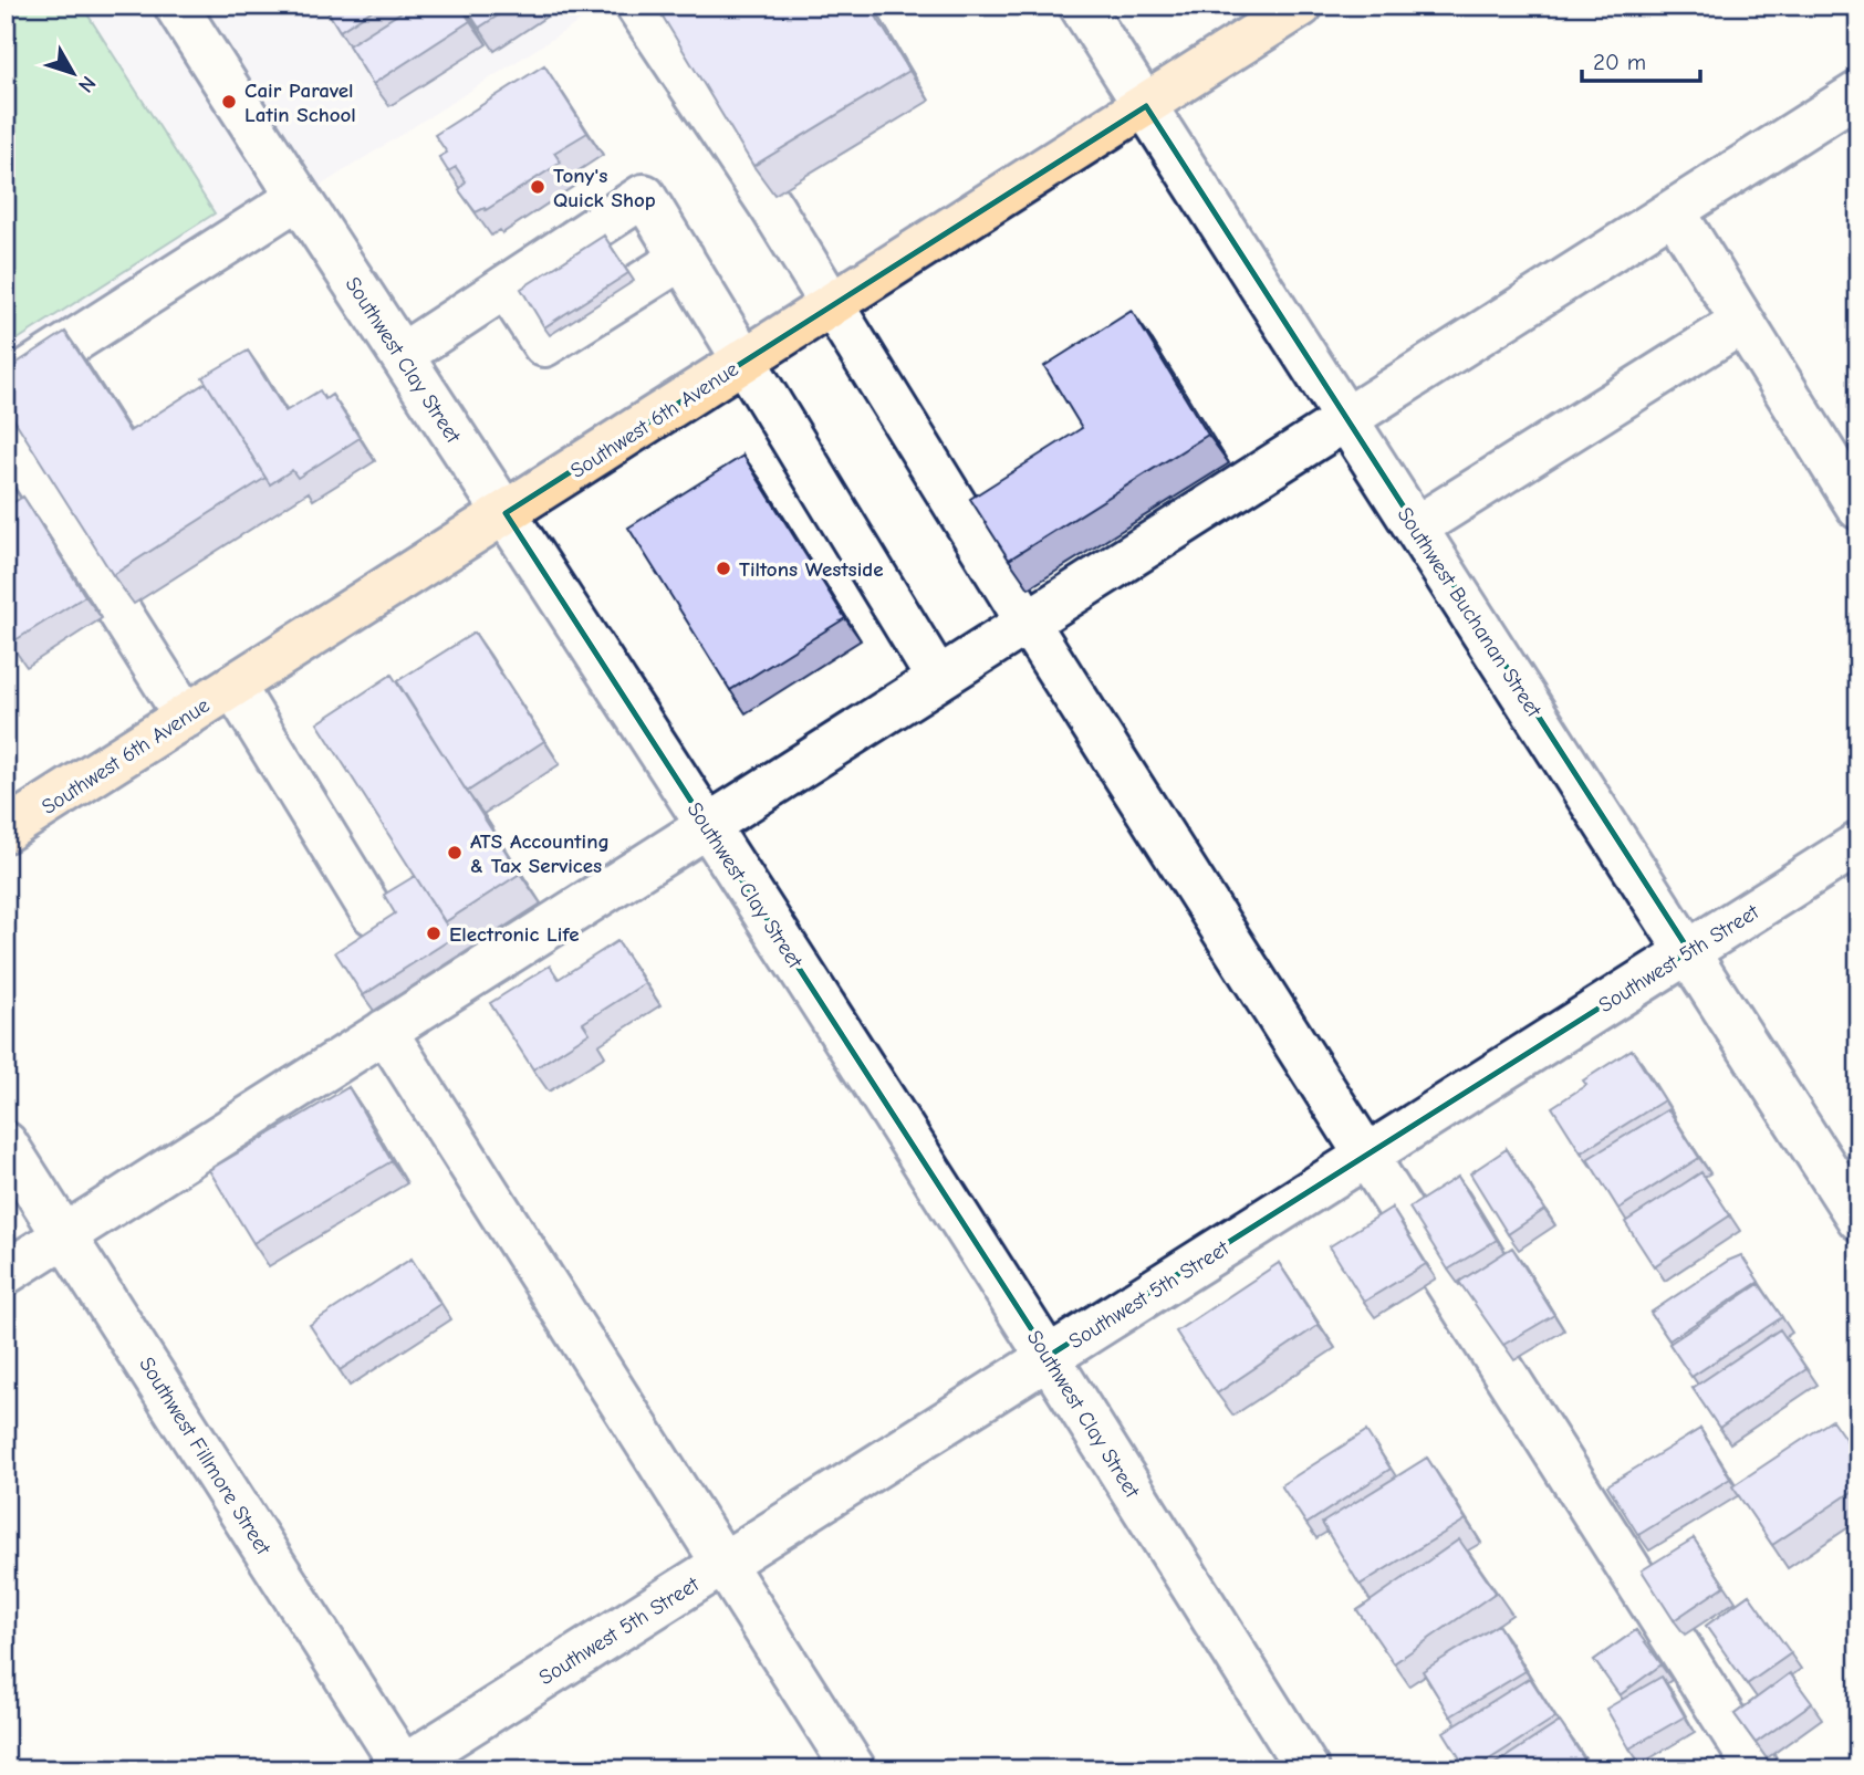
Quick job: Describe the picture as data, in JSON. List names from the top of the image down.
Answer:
{
  "streets": {
    "main road": ["Southwest 6th Avenue"],
    "street": [
      "Southwest Clay Street",
      "Southwest Buchanan Street",
      "Southwest 5th Street",
      "Southwest Fillmore Street"
    ]
  },
  "crossings": [
    ["Southwest Clay Street", "Southwest 6th Avenue"],
    ["Southwest Clay Street", "Southwest 5th Street"],
    ["Southwest 6th Avenue", "Southwest Buchanan Street"],
    ["Southwest Buchanan Street", "Southwest 5th Street"],
    ["Southwest 5th Street", "Southwest Fillmore Street"]
  ],
  "places": [
    "Cair Paravel Latin School",
    "Tony's Quick Shop",
    "Tiltons Westside",
    "ATS Accounting & Tax Services",
    "Electronic Life"
  ],
  "scale_bar": "20 m",
  "north": "bottom right"
}
